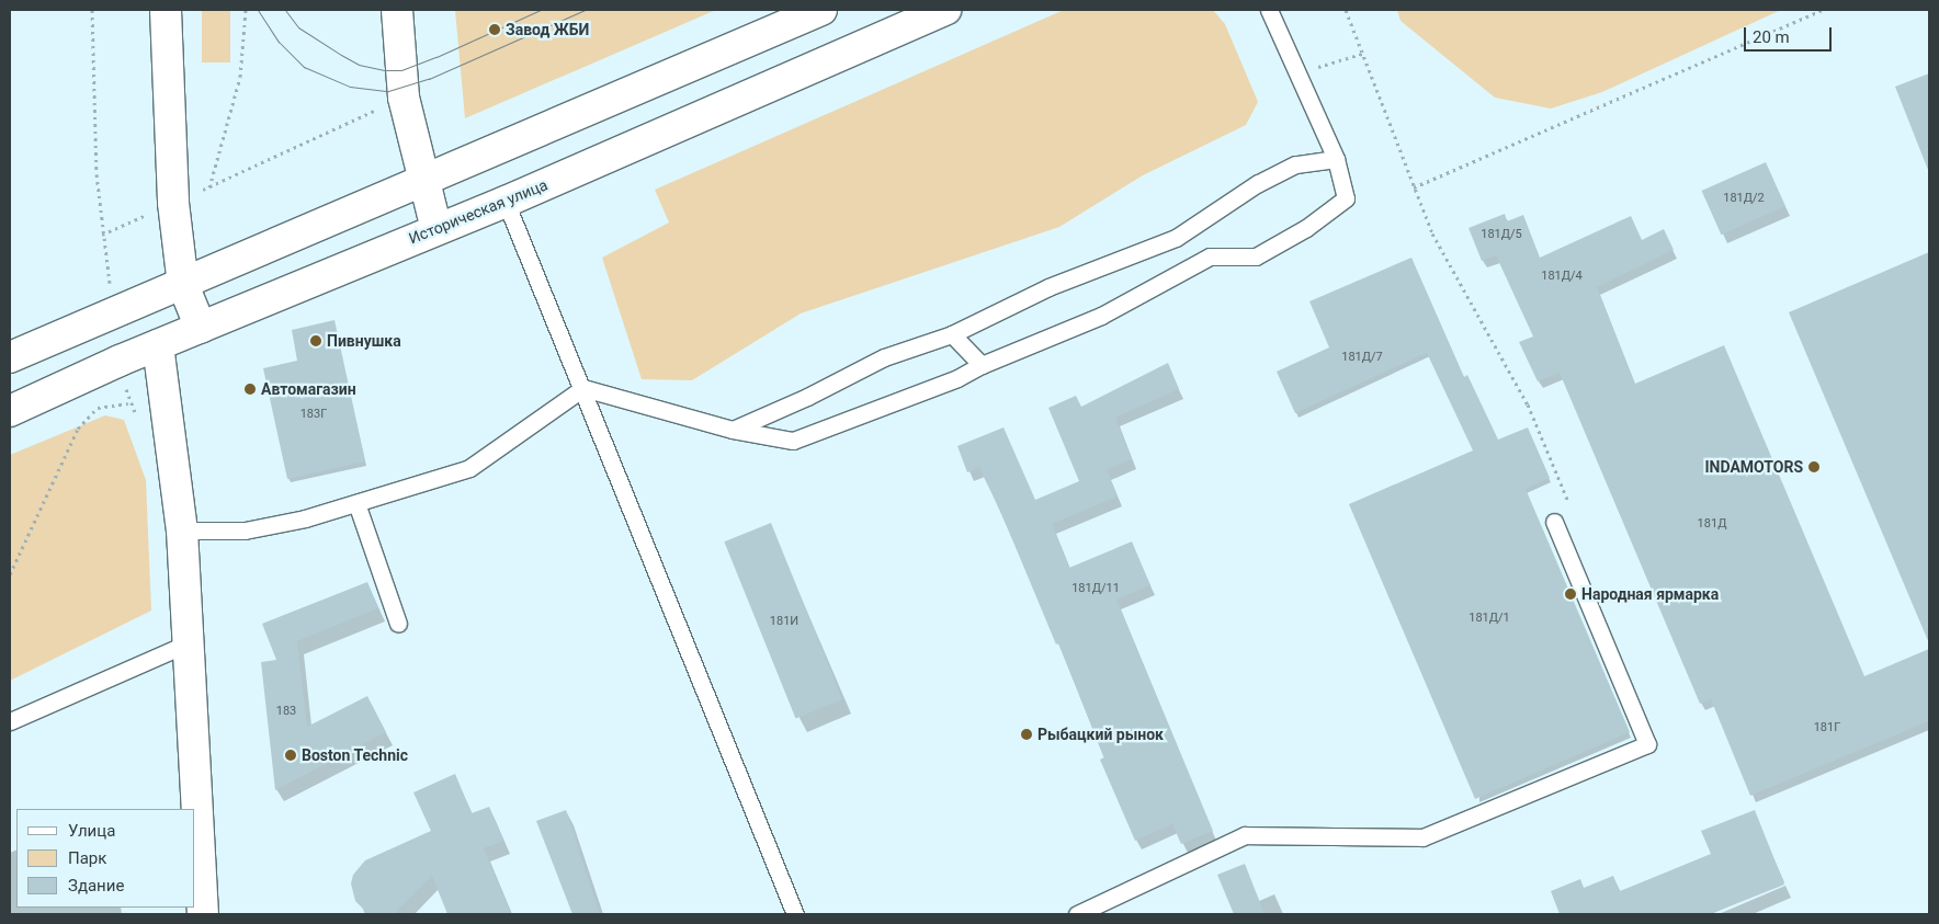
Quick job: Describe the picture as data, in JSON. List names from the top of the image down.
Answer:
{
  "streets": {
    "main road": ["Историческая улица"]
  },
  "places": [
    "Завод ЖБИ",
    "Пивнушка",
    "Автомагазин",
    "INDAMOTORS",
    "Народная ярмарка",
    "Рыбацкий рынок",
    "Boston Technic"
  ],
  "house_numbers": [
    "181Д/2",
    "181Д/5",
    "181Д/4",
    "181Д/7",
    "183Г",
    "181Д",
    "181Д/11",
    "181Д/1",
    "181И",
    "183",
    "181Г"
  ],
  "legend": ["Улица", "Парк", "Здание"],
  "scale_bar": "20 m"
}
